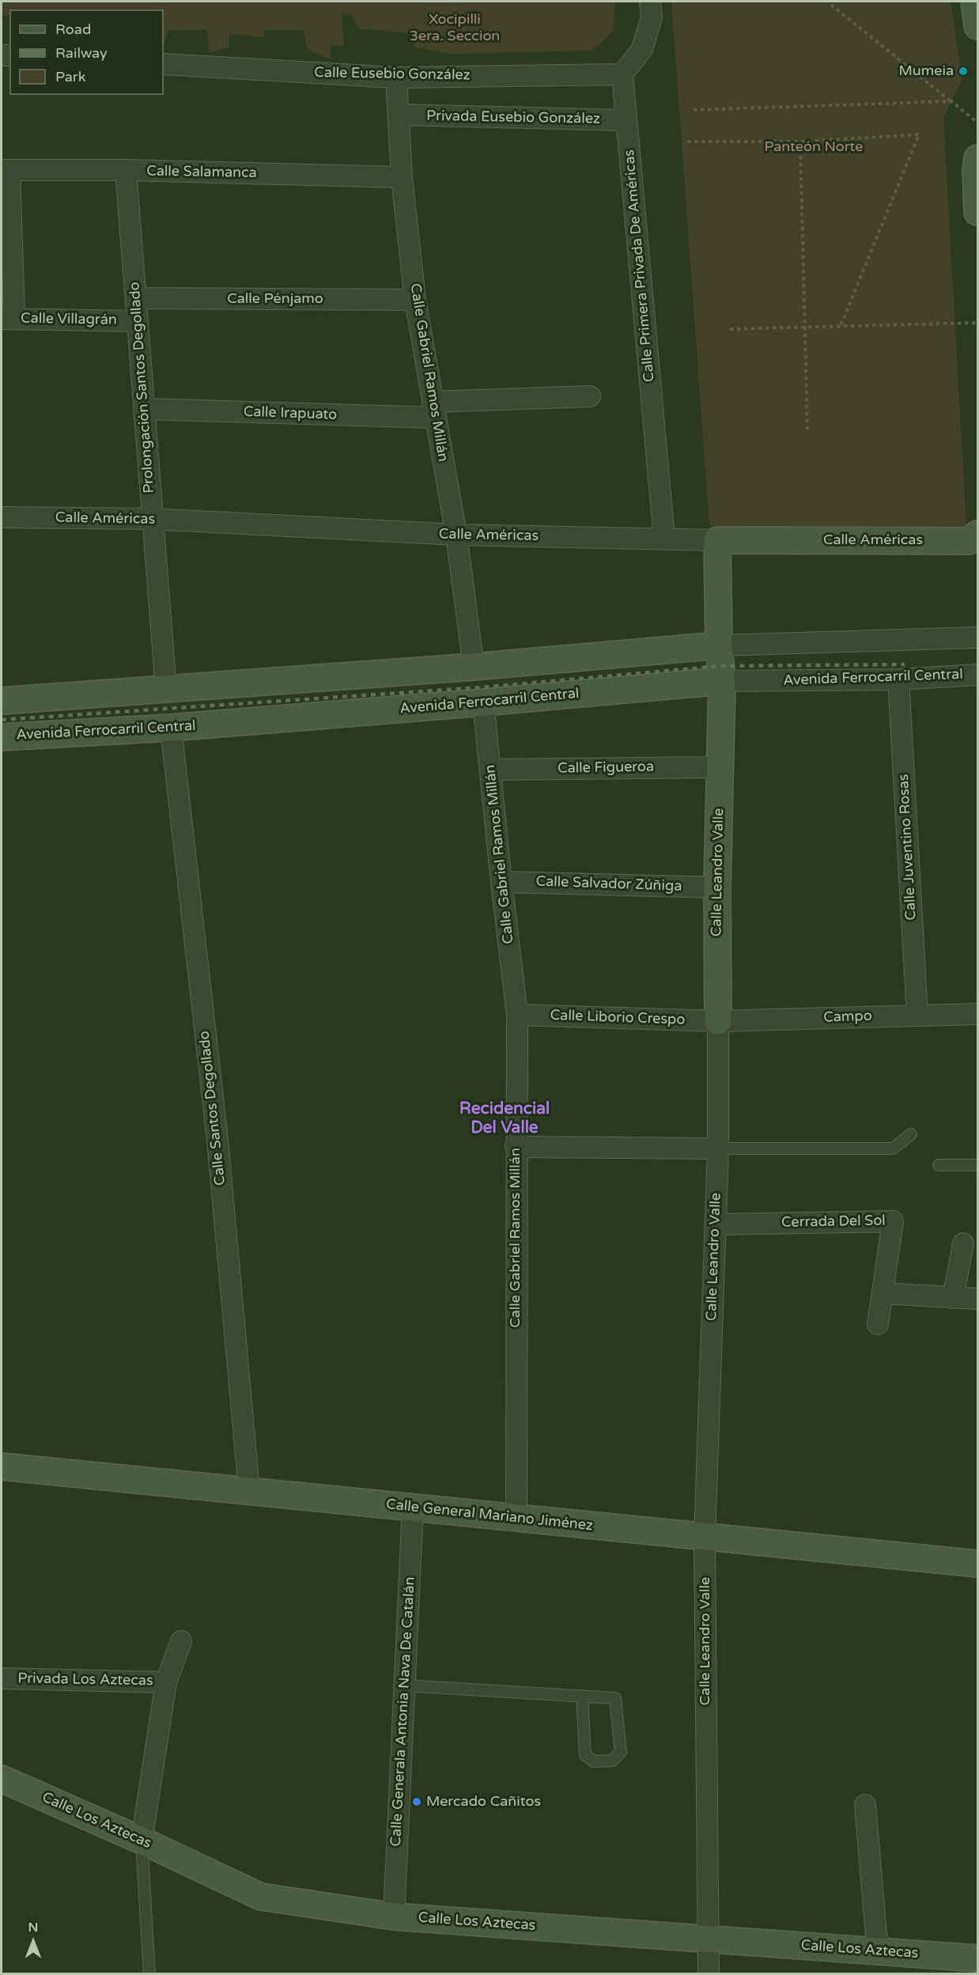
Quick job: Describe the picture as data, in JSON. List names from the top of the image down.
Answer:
{
  "streets": {
    "main road": [
      "Calle Américas",
      "Avenida Ferrocarril Central",
      "Calle Leandro Valle",
      "Calle General Mariano Jiménez",
      "Calle Los Aztecas"
    ],
    "street": [
      "Calle Eusebio González",
      "Privada Eusebio González",
      "Calle Salamanca",
      "Calle Primera Privada De Américas",
      "Calle Pénjamo",
      "Calle Villagrán",
      "Calle Gabriel Ramos Millán",
      "Prolongación Santos Degollado",
      "Calle Irapuato",
      "Calle Figueroa",
      "Calle Juventino Rosas",
      "Calle Salvador Zúñiga",
      "Campo",
      "Calle Liborio Crespo",
      "Calle Santos Degollado",
      "Cerrada Del Sol",
      "Privada Los Aztecas",
      "Calle Generala Antonia Nava De Catalán"
    ]
  },
  "crossings": [
    ["Calle Eusebio González", "Calle Primera Privada De Américas"],
    ["Calle Eusebio González", "Calle Gabriel Ramos Millán"],
    ["Privada Eusebio González", "Calle Primera Privada De Américas"],
    ["Privada Eusebio González", "Calle Gabriel Ramos Millán"],
    ["Calle Salamanca", "Calle Gabriel Ramos Millán"],
    ["Calle Salamanca", "Prolongación Santos Degollado"],
    ["Calle Primera Privada De Américas", "Calle Américas"],
    ["Calle Pénjamo", "Calle Gabriel Ramos Millán"],
    ["Calle Pénjamo", "Prolongación Santos Degollado"],
    ["Calle Villagrán", "Prolongación Santos Degollado"],
    ["Calle Gabriel Ramos Millán", "Calle Irapuato"],
    ["Calle Gabriel Ramos Millán", "Calle Américas"],
    ["Calle Gabriel Ramos Millán", "Avenida Ferrocarril Central"],
    ["Calle Gabriel Ramos Millán", "Calle Figueroa"],
    ["Calle Gabriel Ramos Millán", "Calle Salvador Zúñiga"],
    ["Calle Gabriel Ramos Millán", "Calle Liborio Crespo"],
    ["Calle Gabriel Ramos Millán", "Calle General Mariano Jiménez"],
    ["Prolongación Santos Degollado", "Calle Irapuato"],
    ["Prolongación Santos Degollado", "Calle Américas"],
    ["Calle Américas", "Calle Leandro Valle"],
    ["Avenida Ferrocarril Central", "Calle Juventino Rosas"],
    ["Avenida Ferrocarril Central", "Calle Leandro Valle"],
    ["Avenida Ferrocarril Central", "Calle Santos Degollado"],
    ["Calle Figueroa", "Calle Leandro Valle"],
    ["Calle Juventino Rosas", "Campo"],
    ["Calle Leandro Valle", "Calle Salvador Zúñiga"],
    ["Calle Leandro Valle", "Campo"],
    ["Calle Leandro Valle", "Calle Liborio Crespo"],
    ["Calle Leandro Valle", "Cerrada Del Sol"],
    ["Calle Leandro Valle", "Calle General Mariano Jiménez"],
    ["Calle Leandro Valle", "Calle Los Aztecas"],
    ["Campo", "Calle Liborio Crespo"],
    ["Calle Santos Degollado", "Calle General Mariano Jiménez"],
    ["Calle General Mariano Jiménez", "Calle Generala Antonia Nava De Catalán"],
    ["Privada Los Aztecas", "Calle Los Aztecas"],
    ["Calle Generala Antonia Nava De Catalán", "Calle Los Aztecas"]
  ],
  "districts": ["Recidencial Del Valle"],
  "parks": ["Xocipilli 3era. Seccion", "Panteón Norte"],
  "places": ["Mumeia", "Mercado Cañitos"],
  "legend": ["Road", "Railway", "Park"],
  "north": "top"
}
